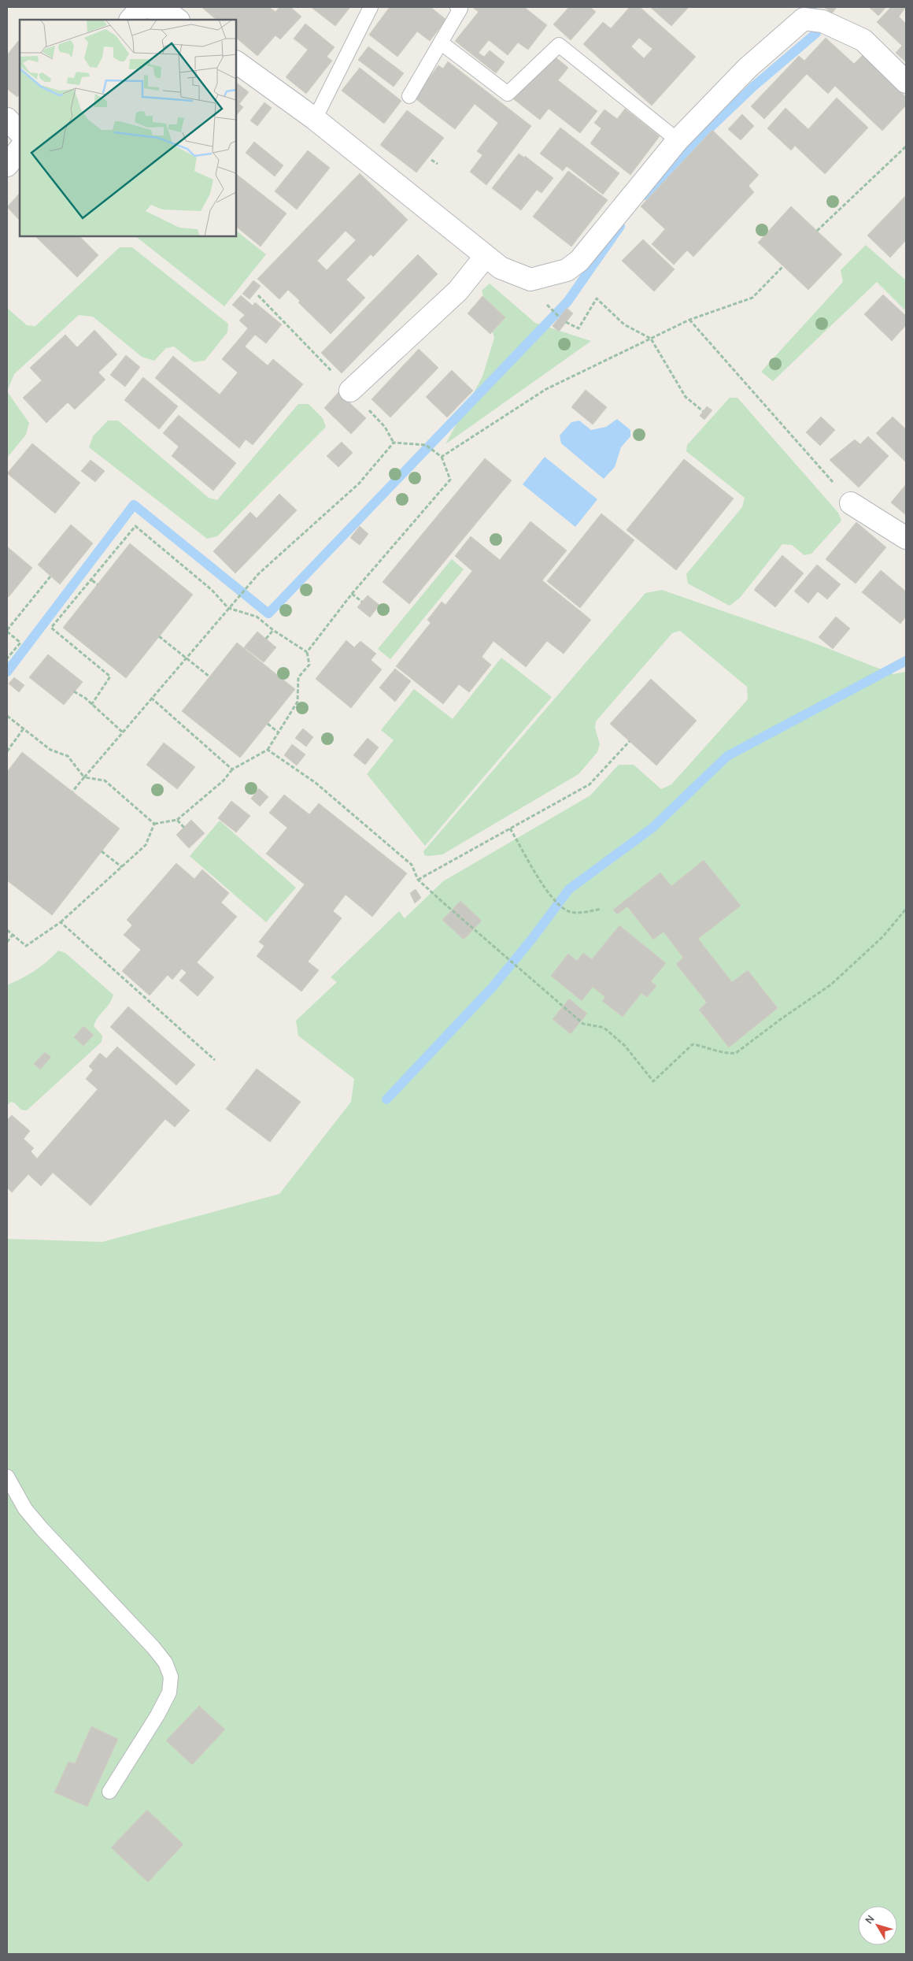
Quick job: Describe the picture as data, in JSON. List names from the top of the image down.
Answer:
{
  "north": "top left"
}
